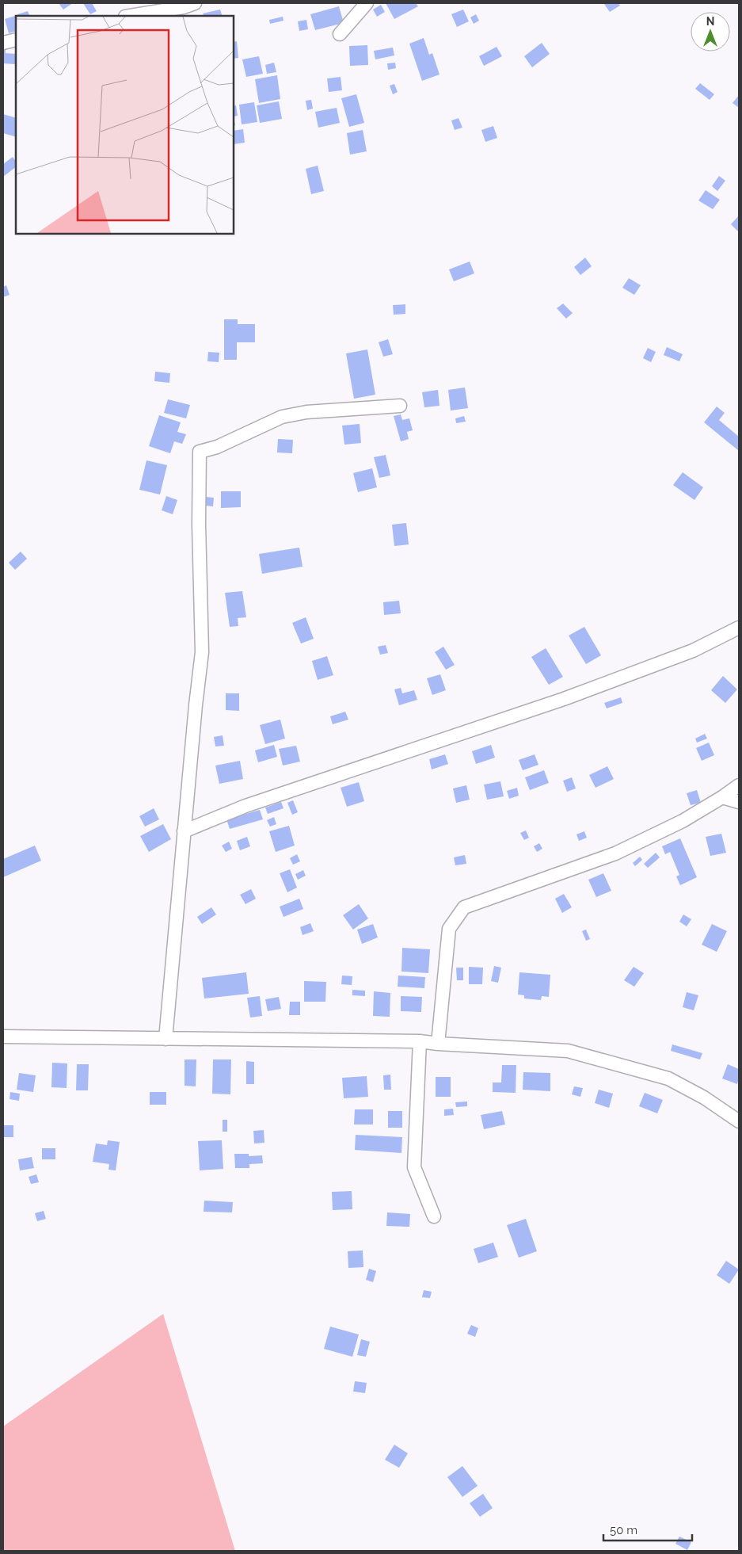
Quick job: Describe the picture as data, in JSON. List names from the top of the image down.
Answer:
{
  "scale_bar": "50 m",
  "north": "top"
}
